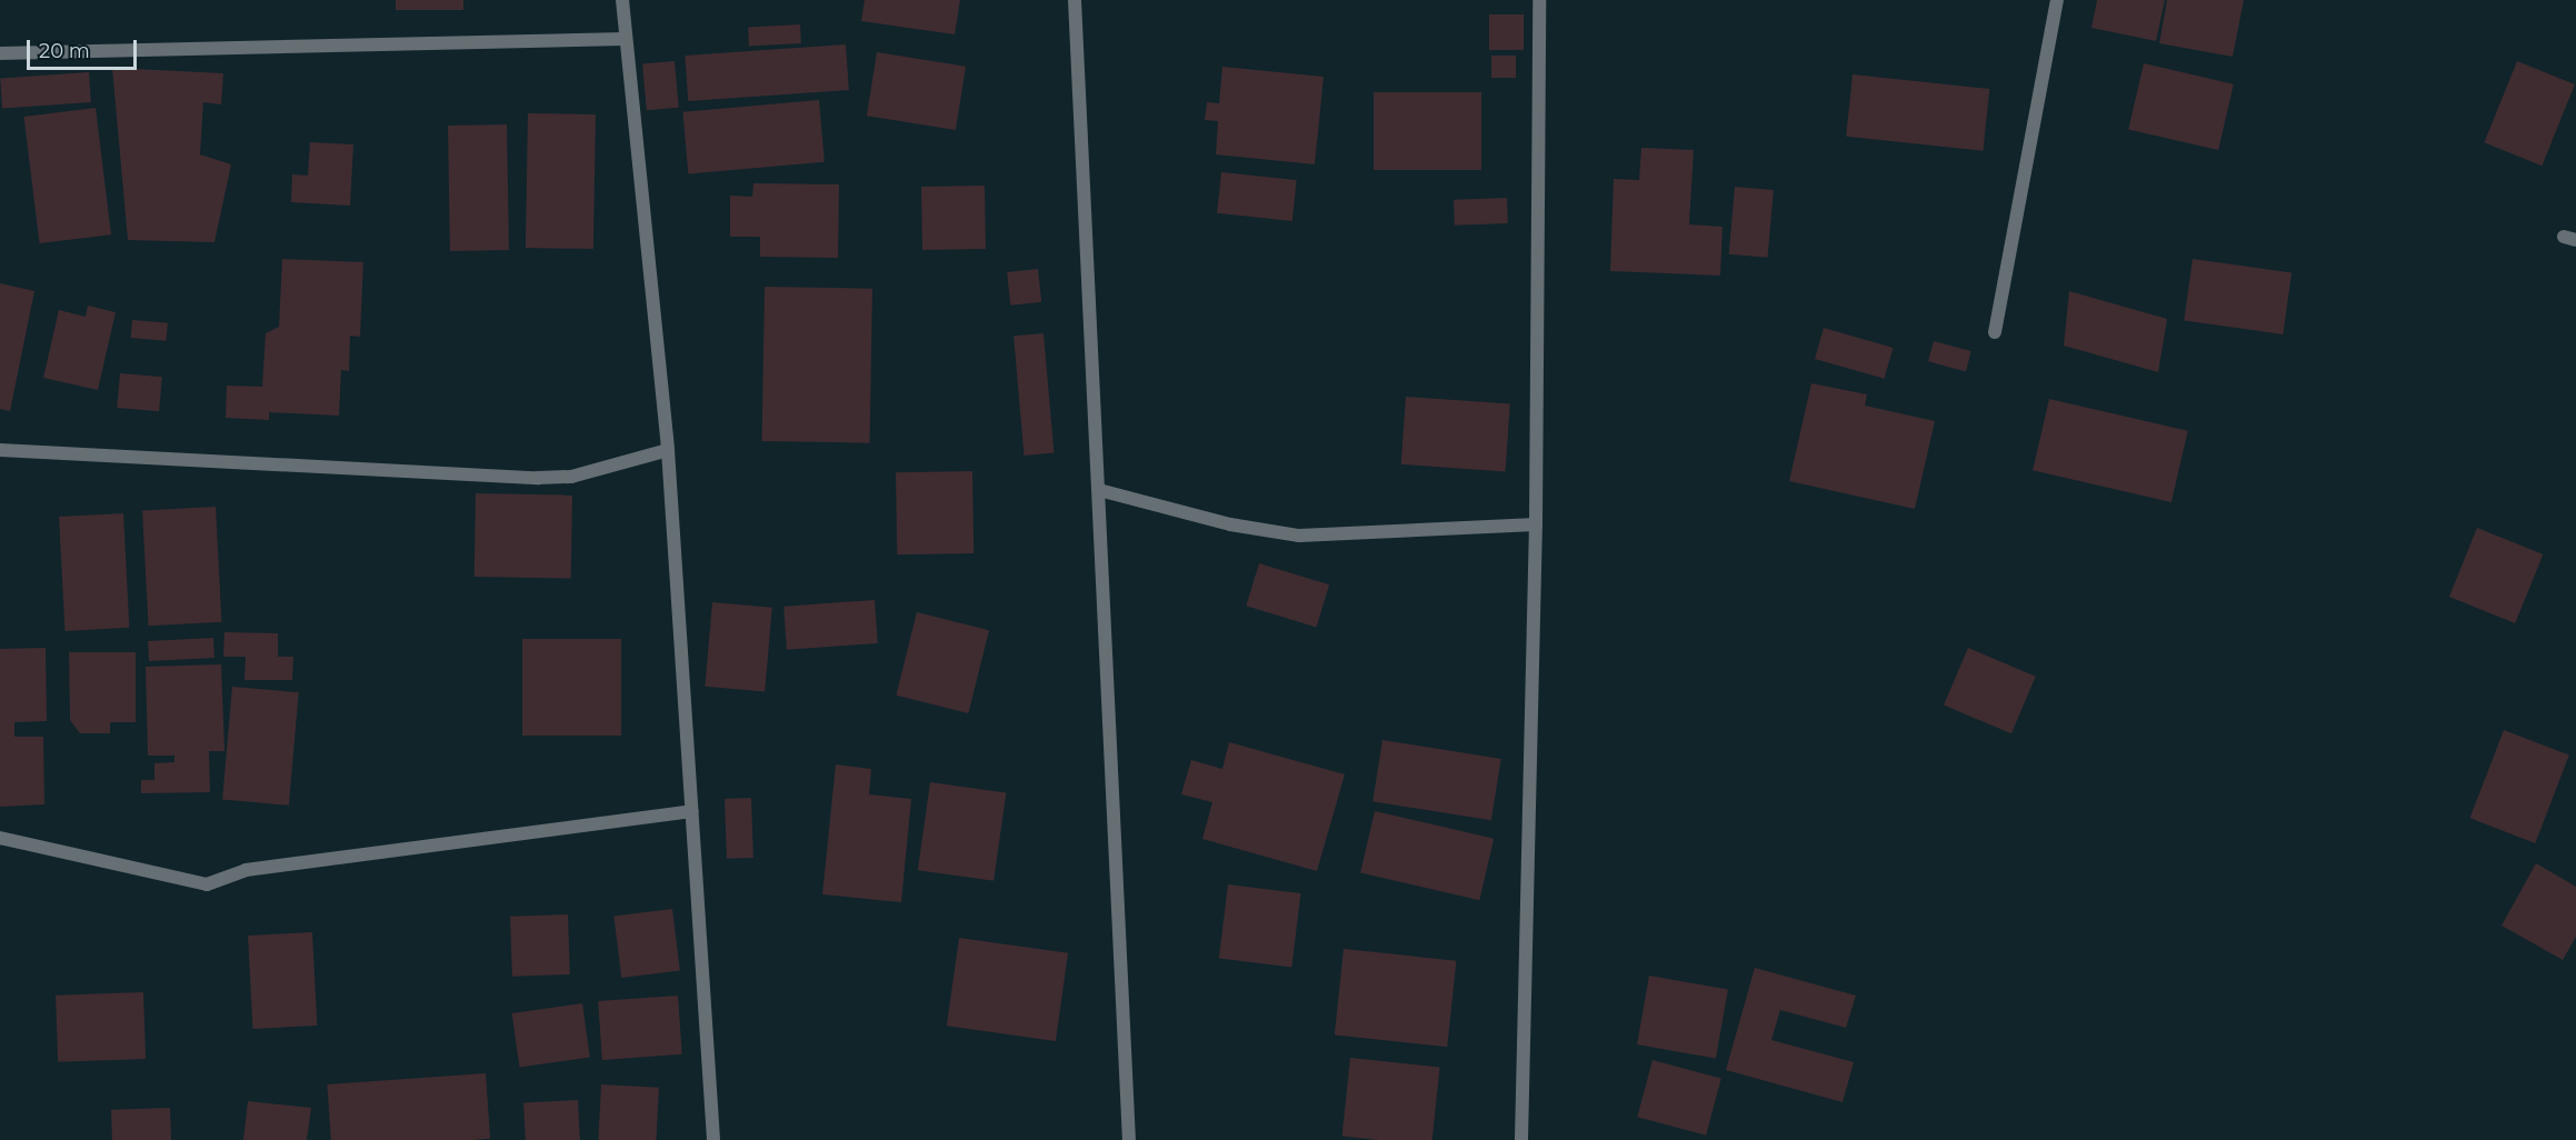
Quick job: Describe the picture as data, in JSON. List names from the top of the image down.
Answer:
{
  "scale_bar": "20 m"
}
